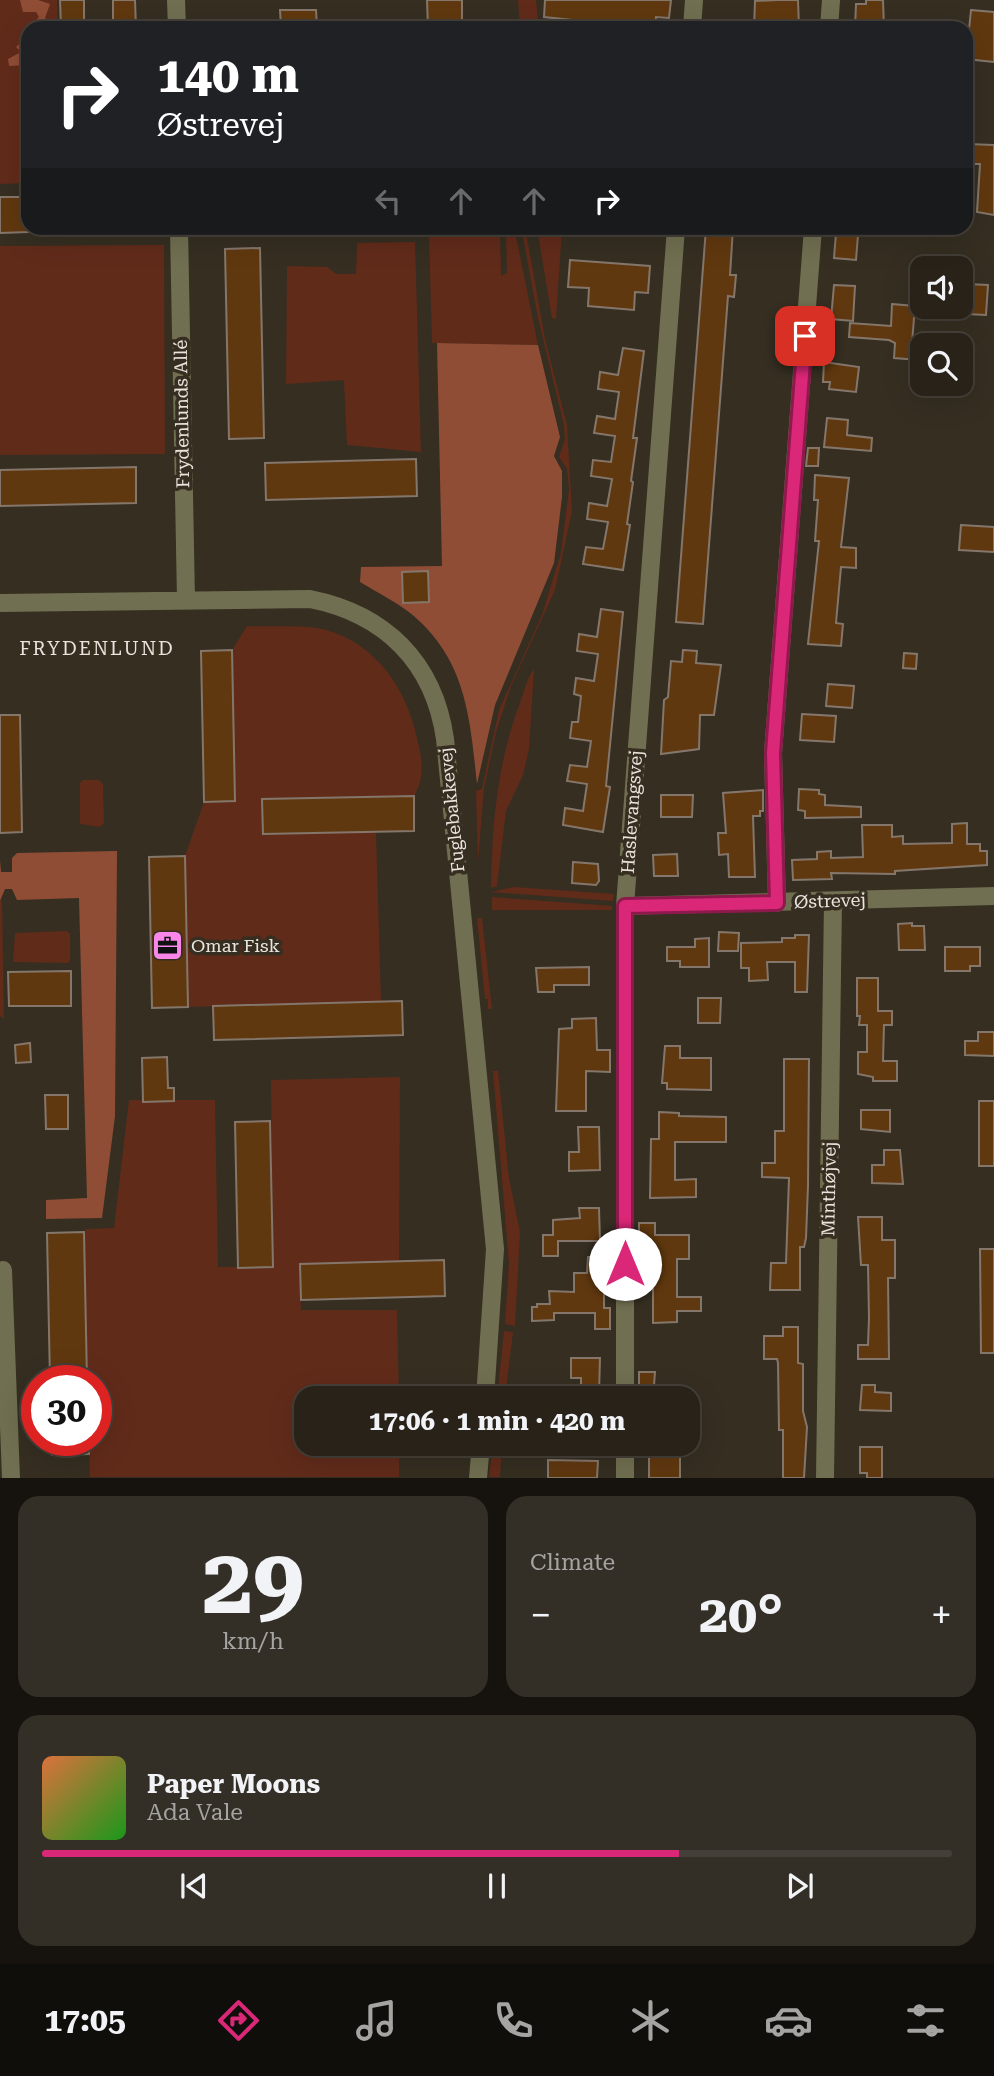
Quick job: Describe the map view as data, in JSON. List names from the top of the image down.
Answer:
{
  "streets": {
    "street": [
      "Frydenlunds Allé",
      "Fuglebakkevej",
      "Haslevangsvej",
      "Østrevej",
      "Minthøjvej"
    ]
  },
  "crossings": [
    ["Frydenlunds Allé", "Fuglebakkevej"],
    ["Haslevangsvej", "Østrevej"],
    ["Østrevej", "Minthøjvej"]
  ],
  "districts": ["FRYDENLUND"],
  "places": {
    "office": ["Omar Fisk"]
  },
  "page": {
    "turn": ["140 m", "Østrevej"],
    "limit": "30",
    "trip": "17:06 · 1 min · 420 m",
    "tile": [
      ["29", "km/h"],
      "Climate"
    ],
    "heat": ["−", "20°", "+"],
    "song": ["Paper Moons", "Ada Vale"],
    "tabs": "17:05"
  }
}
